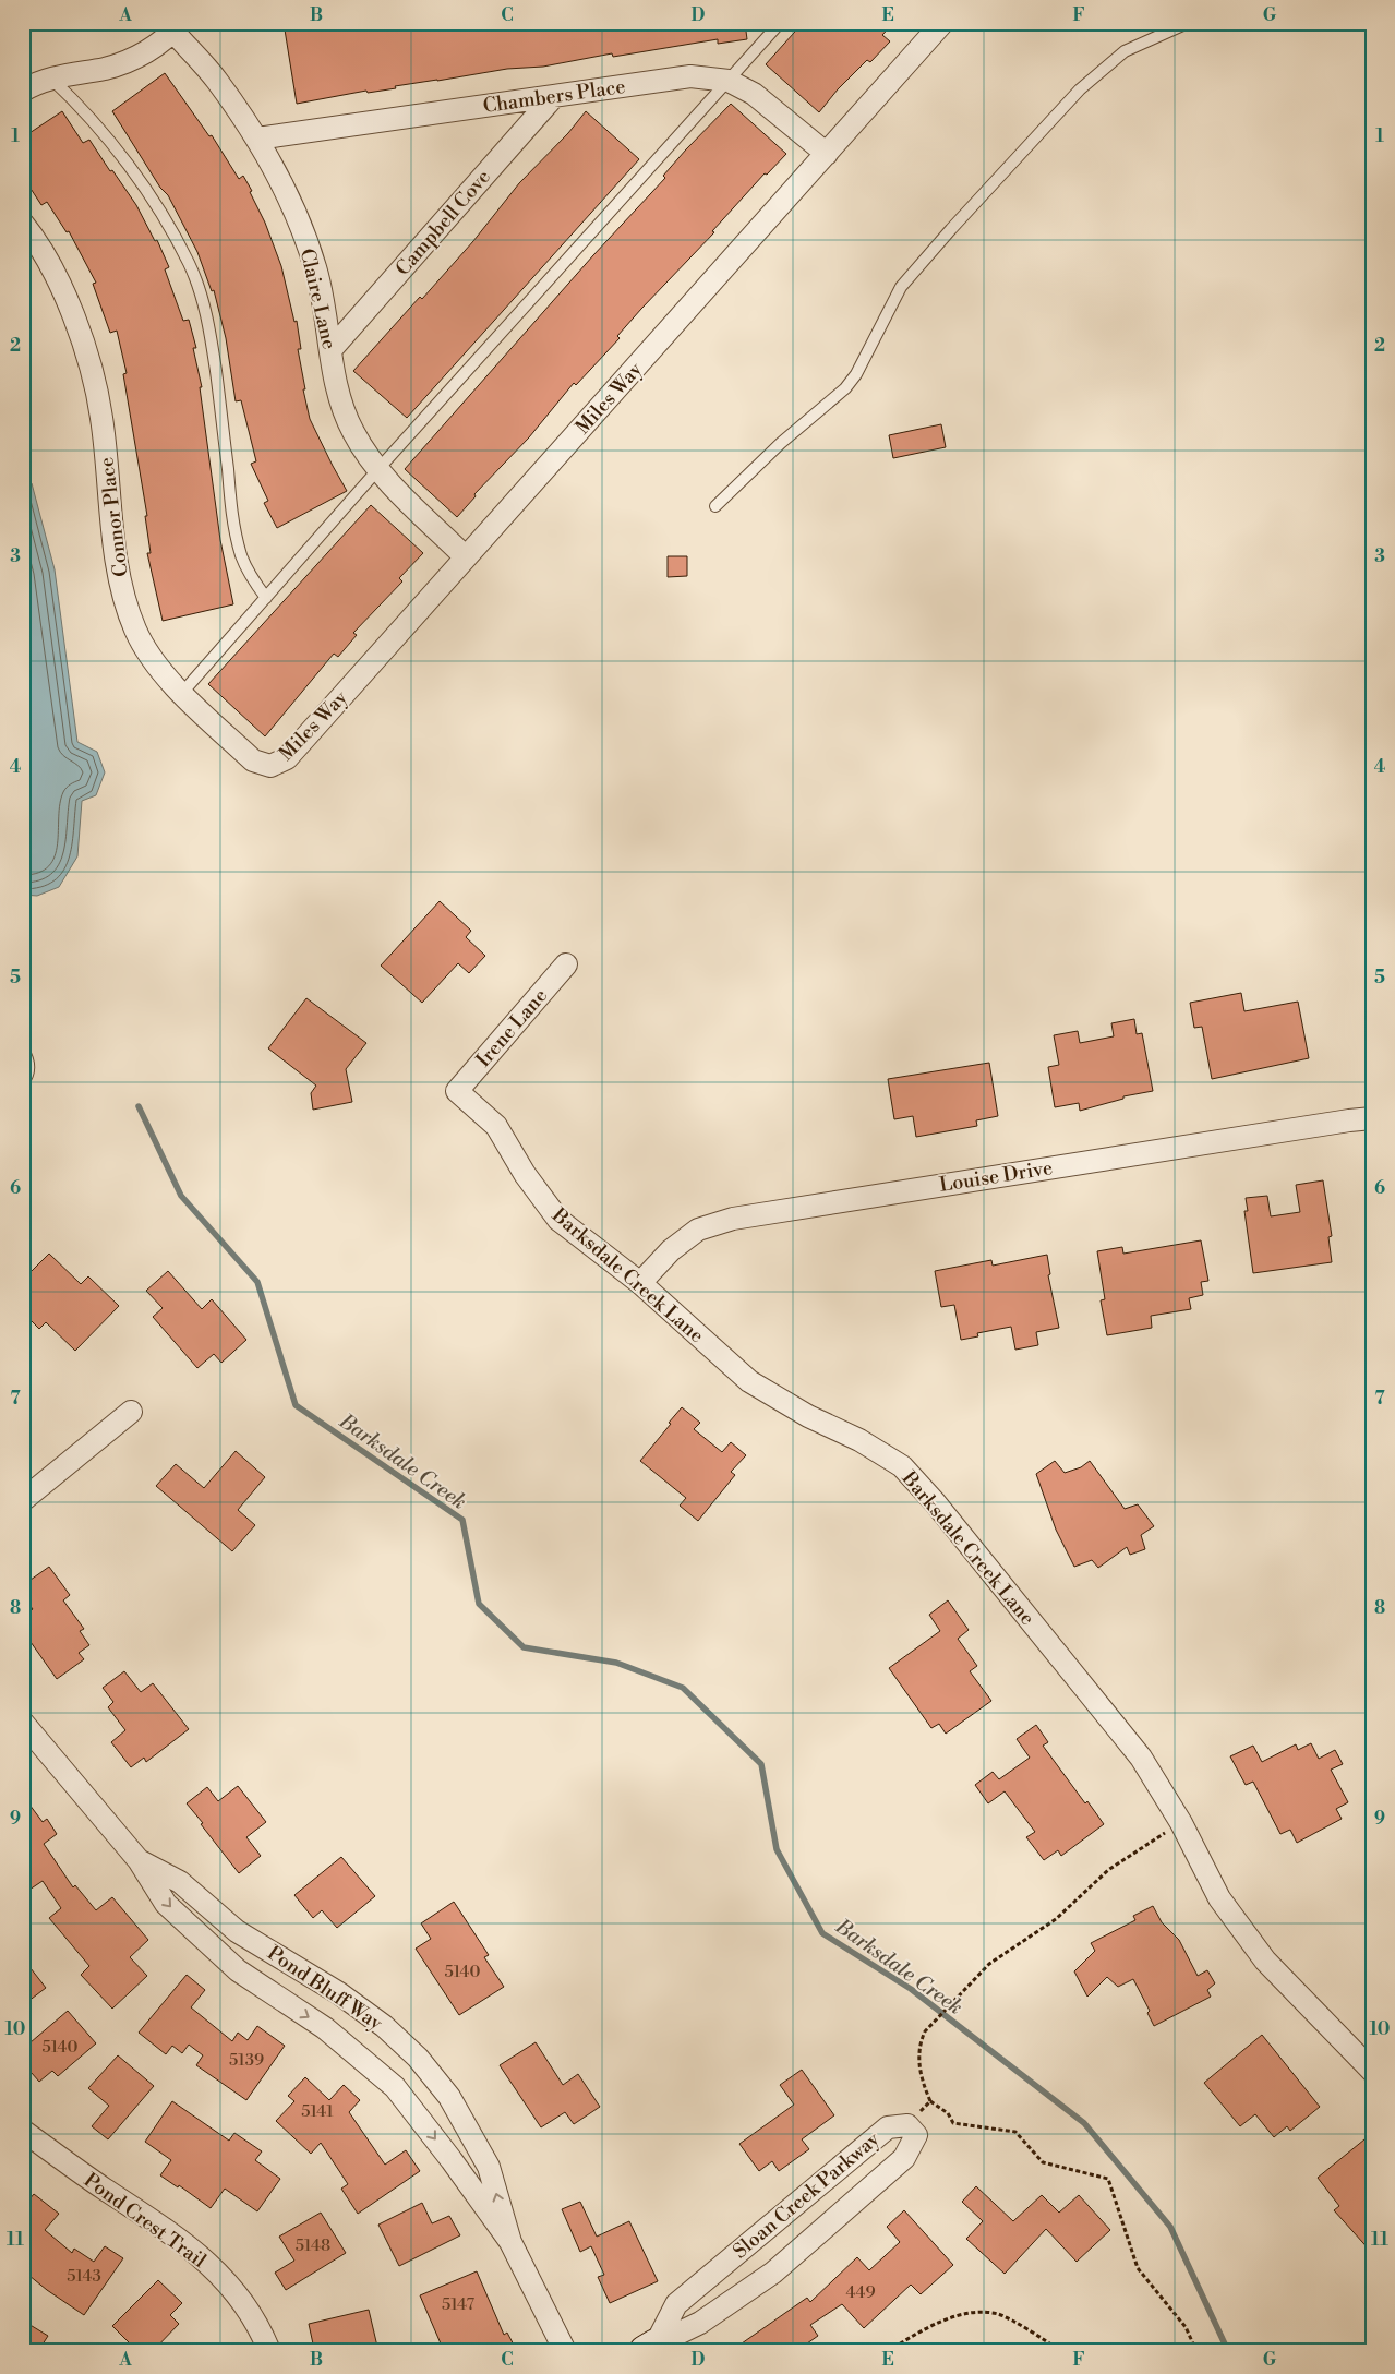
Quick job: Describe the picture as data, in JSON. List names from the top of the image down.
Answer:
{
  "streets": {
    "street": [
      "Chambers Place",
      "Campbell Cove",
      "Claire Lane",
      "Miles Way",
      "Connor Place",
      "Irene Lane",
      "Louise Drive",
      "Barksdale Creek Lane",
      "Pond Bluff Way",
      "Sloan Creek Parkway",
      "Pond Crest Trail"
    ]
  },
  "crossings": [
    ["Chambers Place", "Campbell Cove"],
    ["Chambers Place", "Claire Lane"],
    ["Chambers Place", "Miles Way"],
    ["Campbell Cove", "Claire Lane"],
    ["Claire Lane", "Miles Way"],
    ["Miles Way", "Connor Place"],
    ["Irene Lane", "Barksdale Creek Lane"],
    ["Louise Drive", "Barksdale Creek Lane"]
  ],
  "water": ["Barksdale Creek"],
  "house_numbers": [
    "5140",
    "5140",
    "5139",
    "5141",
    "5148",
    "5143",
    "449",
    "5147"
  ],
  "grid": {
    "columns": [
      "A",
      "B",
      "C",
      "D",
      "E",
      "F",
      "G"
    ],
    "rows": [
      "1",
      "2",
      "3",
      "4",
      "5",
      "6",
      "7",
      "8",
      "9",
      "10",
      "11"
    ]
  }
}
